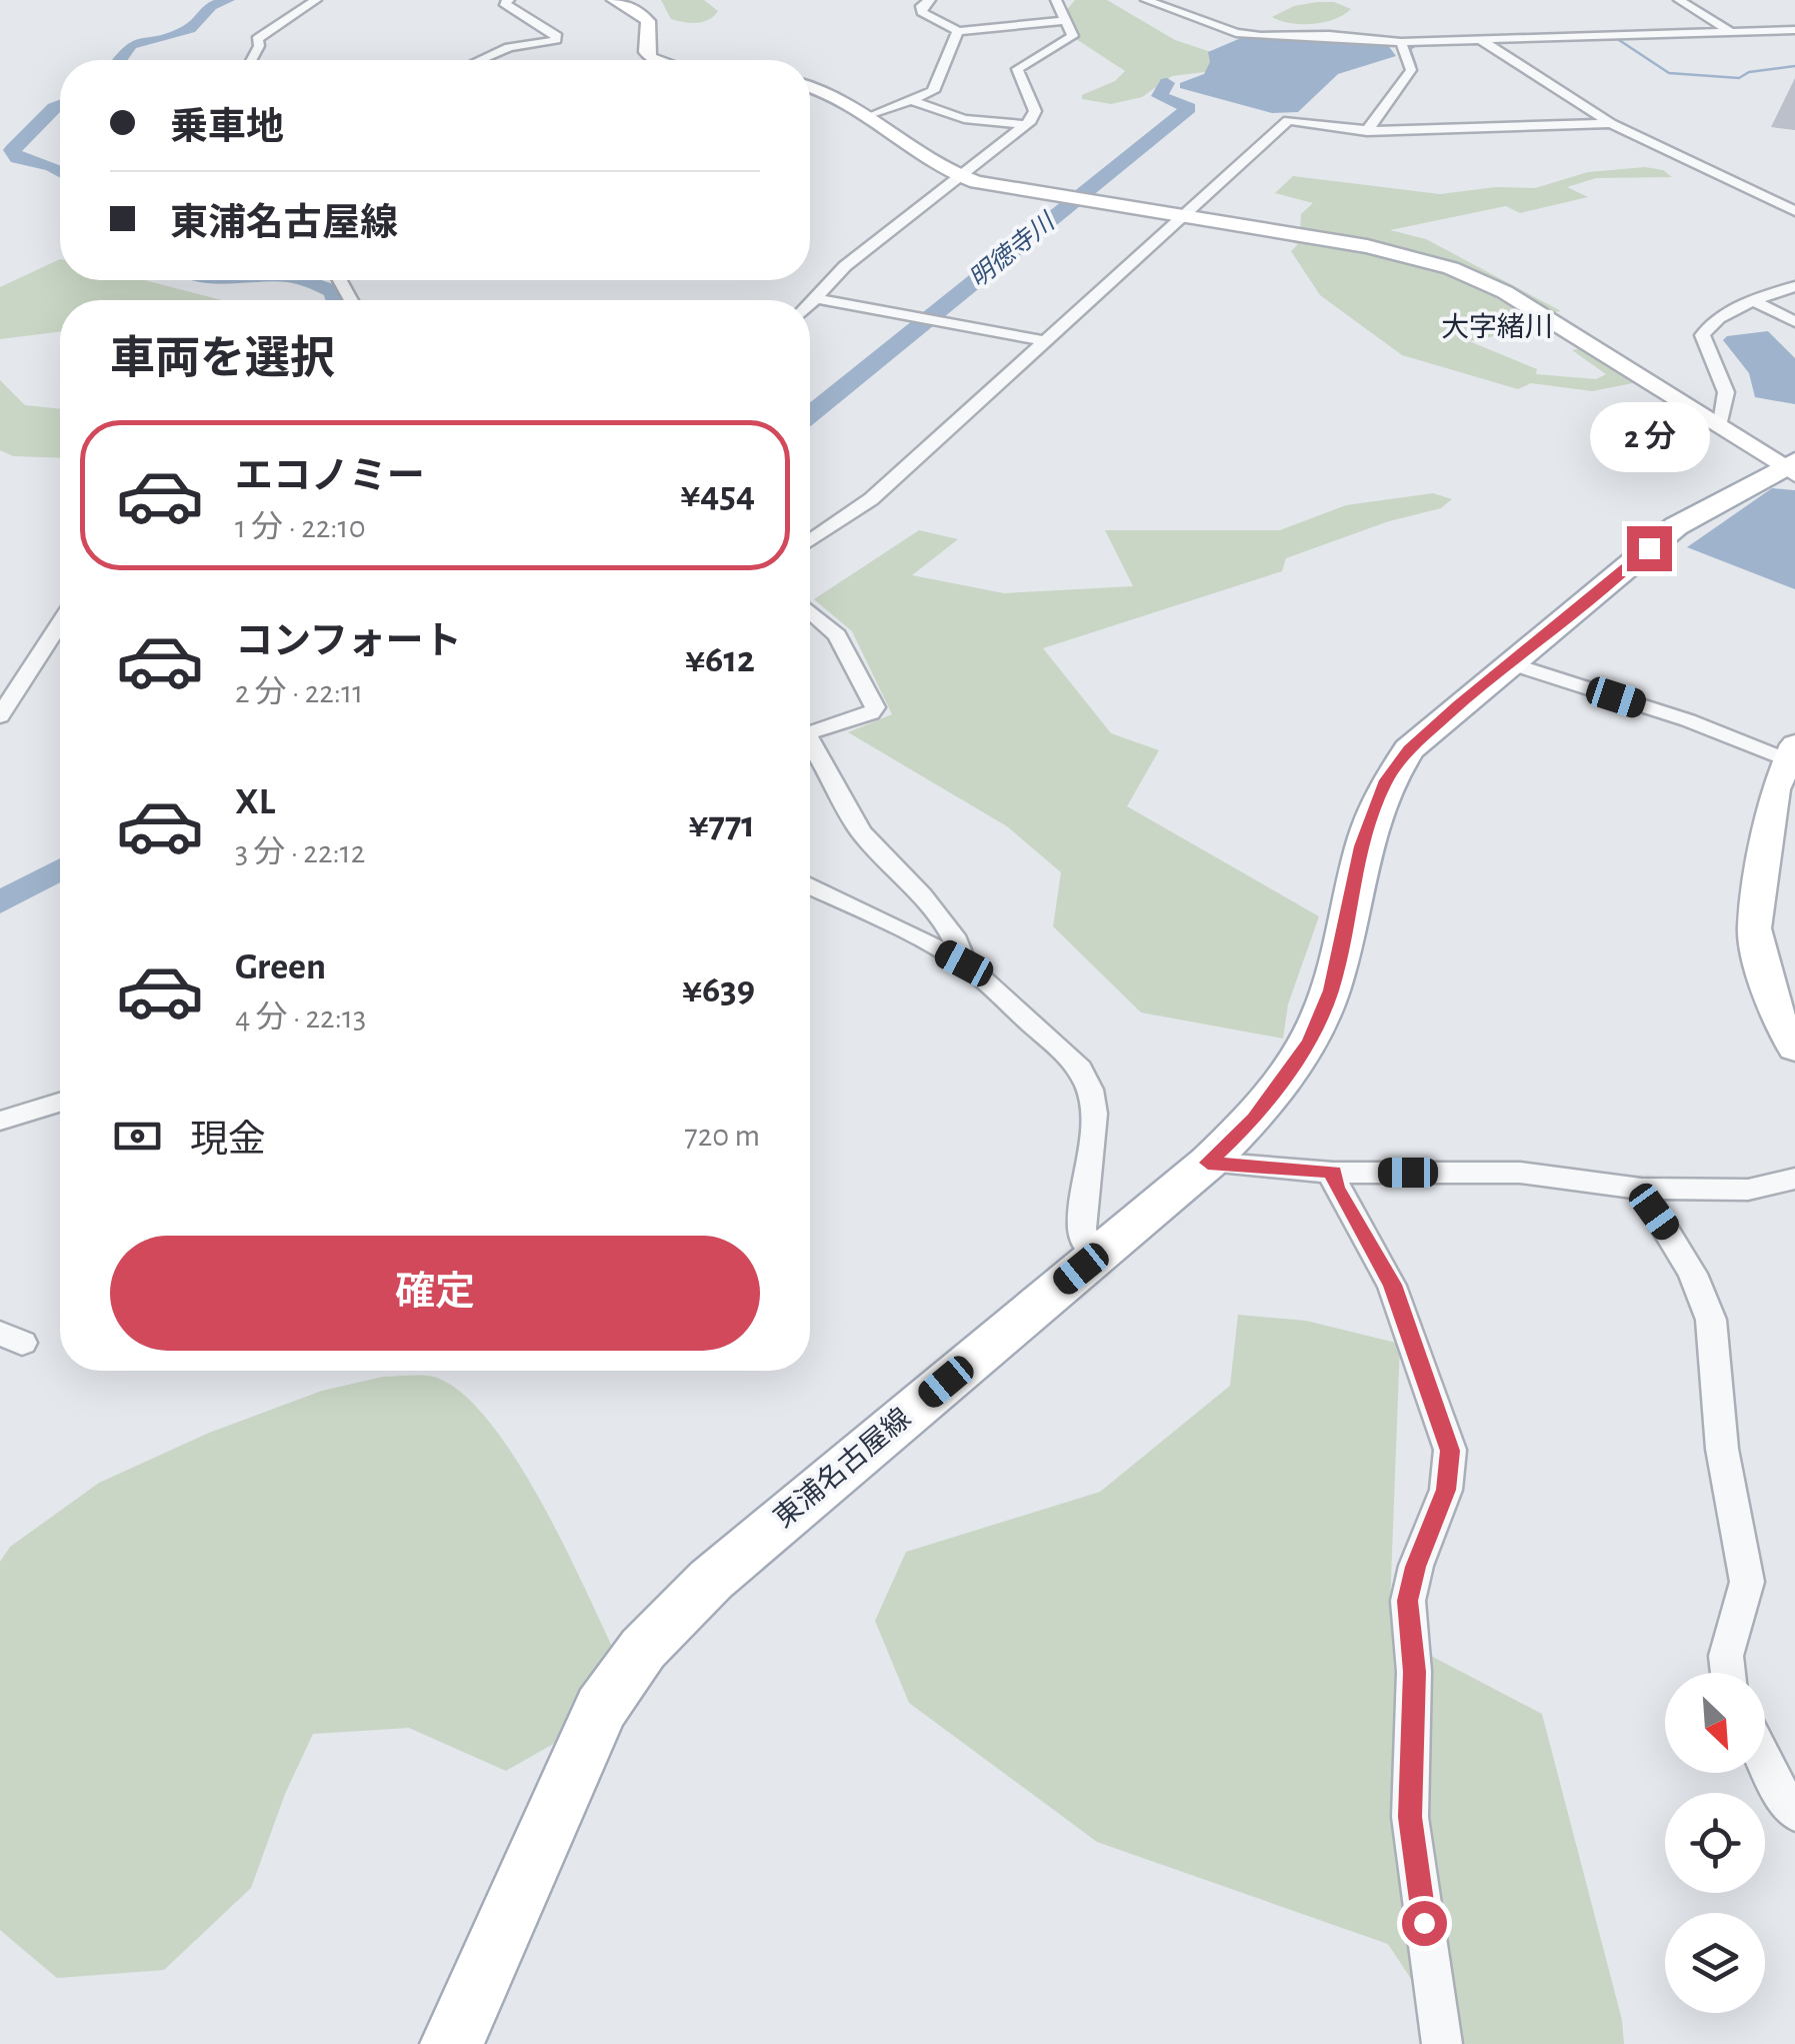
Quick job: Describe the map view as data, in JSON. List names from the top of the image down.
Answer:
{
  "streets": {
    "main road": ["東浦名古屋線"]
  },
  "districts": ["大字緒川"],
  "water": ["明徳寺川"],
  "north": "bottom right",
  "page": {
    "banner": ["乗車地", "東浦名古屋線"],
    "heading": "車両を選択",
    "bubble": "2 分",
    "list": [
      {
        "name": "エコノミー",
        "note": "1 分 · 22:10",
        "value": "¥454"
      },
      {
        "name": "コンフォート",
        "note": "2 分 · 22:11",
        "value": "¥612"
      },
      {
        "name": "XL",
        "note": "3 分 · 22:12",
        "value": "¥771"
      },
      {
        "name": "Green",
        "note": "4 分 · 22:13",
        "value": "¥639"
      }
    ],
    "pay": ["現金", "720 m"],
    "buttons": "確定"
  }
}
